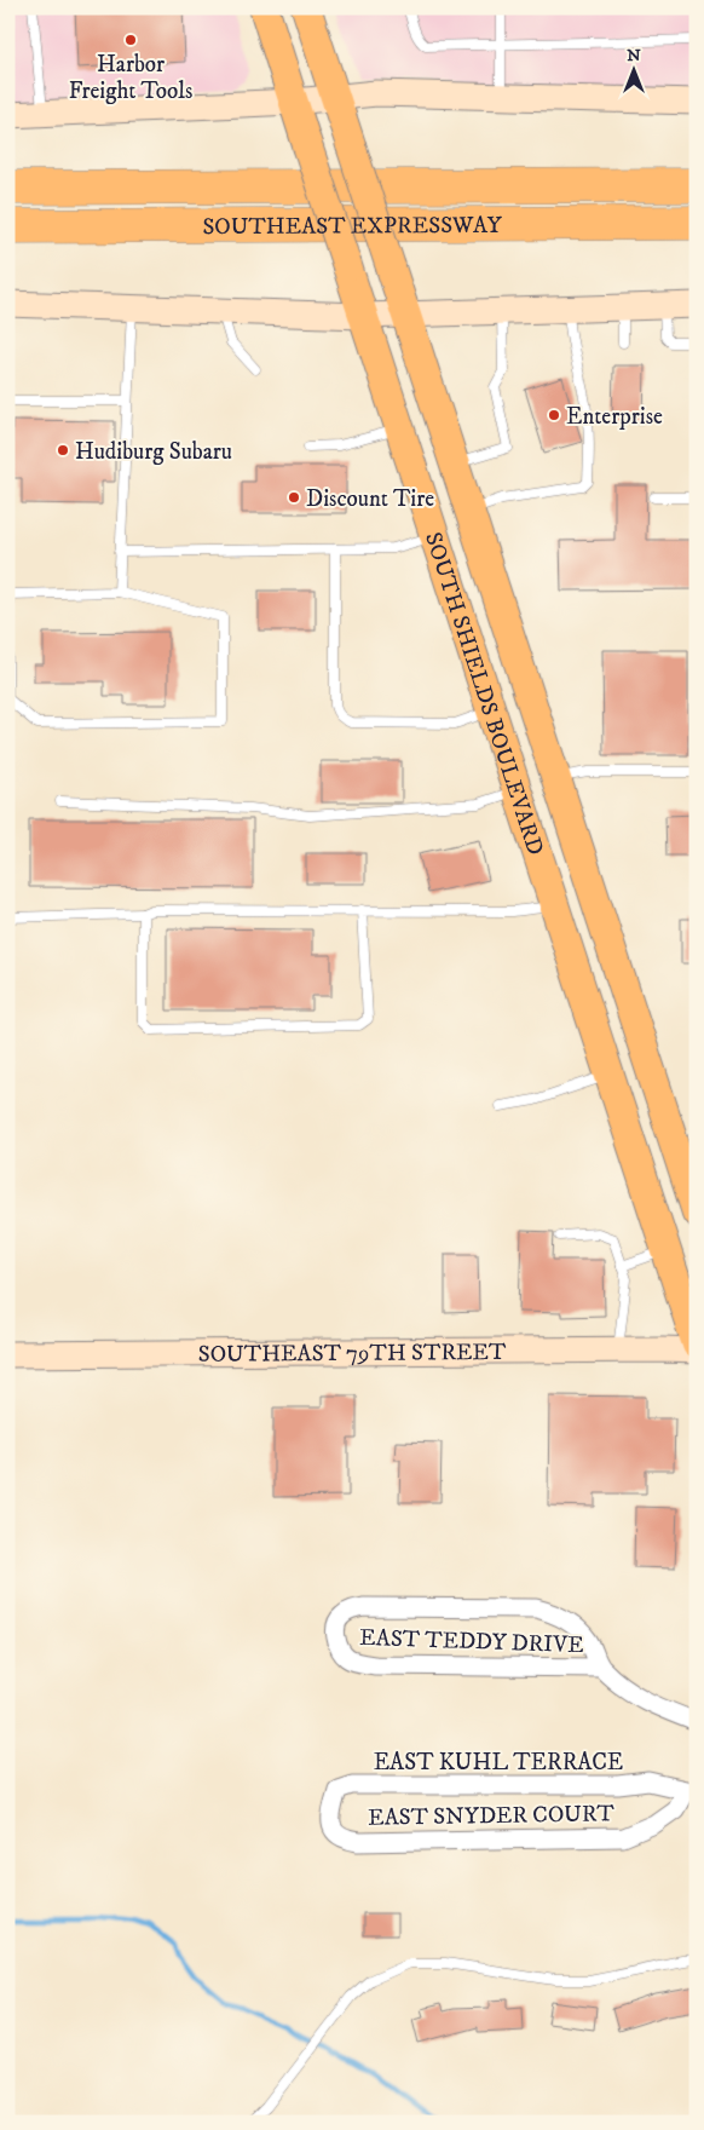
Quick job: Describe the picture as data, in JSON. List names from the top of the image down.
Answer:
{
  "streets": {
    "highway": ["SOUTHEAST EXPRESSWAY"],
    "main road": ["SOUTH SHIELDS BOULEVARD"],
    "street": [
      "SOUTHEAST 79TH STREET",
      "EAST TEDDY DRIVE",
      "EAST KUHL TERRACE",
      "EAST SNYDER COURT"
    ]
  },
  "crossings": [
    ["EAST KUHL TERRACE", "EAST SNYDER COURT"]
  ],
  "places": [
    "Harbor Freight Tools",
    "Enterprise",
    "Hudiburg Subaru",
    "Discount Tire"
  ],
  "north": "top"
}
